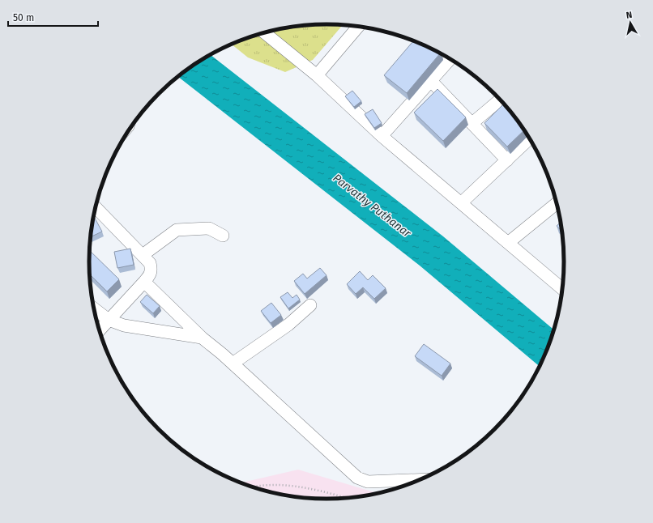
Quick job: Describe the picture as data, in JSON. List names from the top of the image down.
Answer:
{
  "water": ["Parvathy Puthanar"],
  "scale_bar": "50 m",
  "north": "top"
}
